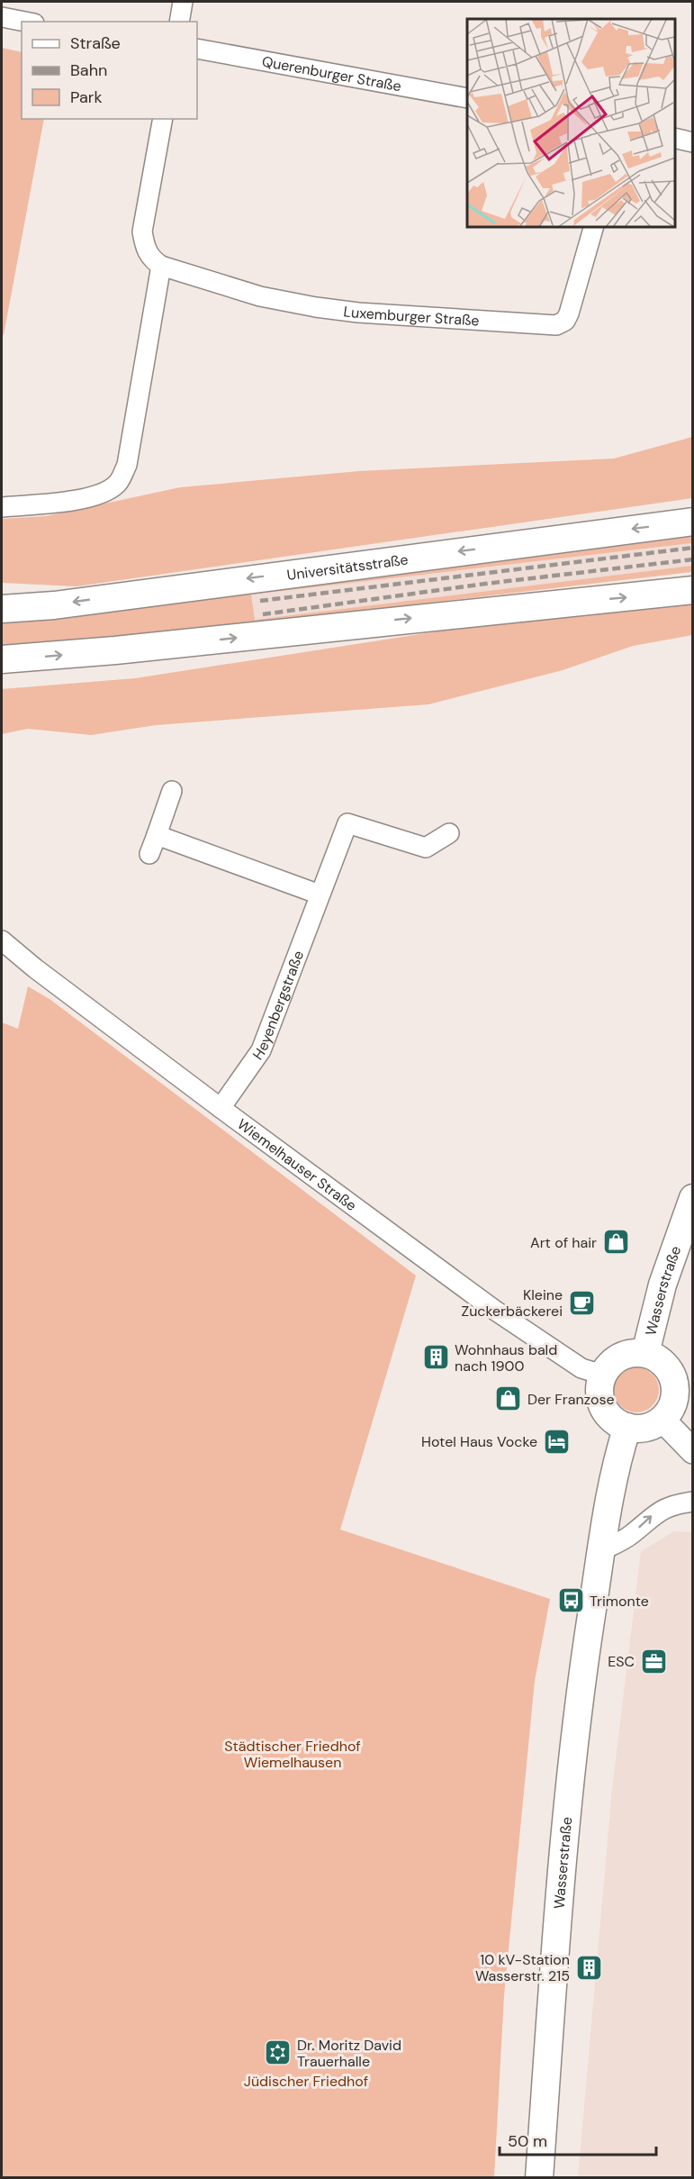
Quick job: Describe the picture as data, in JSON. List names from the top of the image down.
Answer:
{
  "streets": {
    "main road": ["Universitätsstraße", "Wasserstraße"],
    "street": [
      "Querenburger Straße",
      "Luxemburger Straße",
      "Heyenbergstraße",
      "Wiemelhauser Straße"
    ]
  },
  "crossings": [
    ["Heyenbergstraße", "Wiemelhauser Straße"],
    ["Wiemelhauser Straße", "Wasserstraße"]
  ],
  "parks": ["Städtischer Friedhof Wiemelhausen", "Jüdischer Friedhof"],
  "places": {
    "shop": ["Art of hair", "Der Franzose"],
    "cafe": ["Kleine Zuckerbäckerei"],
    "building": ["Wohnhaus bald nach 1900", "10 kV-Station Wasserstr. 215"],
    "hotel": ["Hotel Haus Vocke"],
    "bus stop": ["Trimonte"],
    "office": ["ESC"],
    "synagogue": ["Dr. Moritz David Trauerhalle"]
  },
  "legend": ["Straße", "Bahn", "Park"],
  "scale_bar": "50 m"
}
